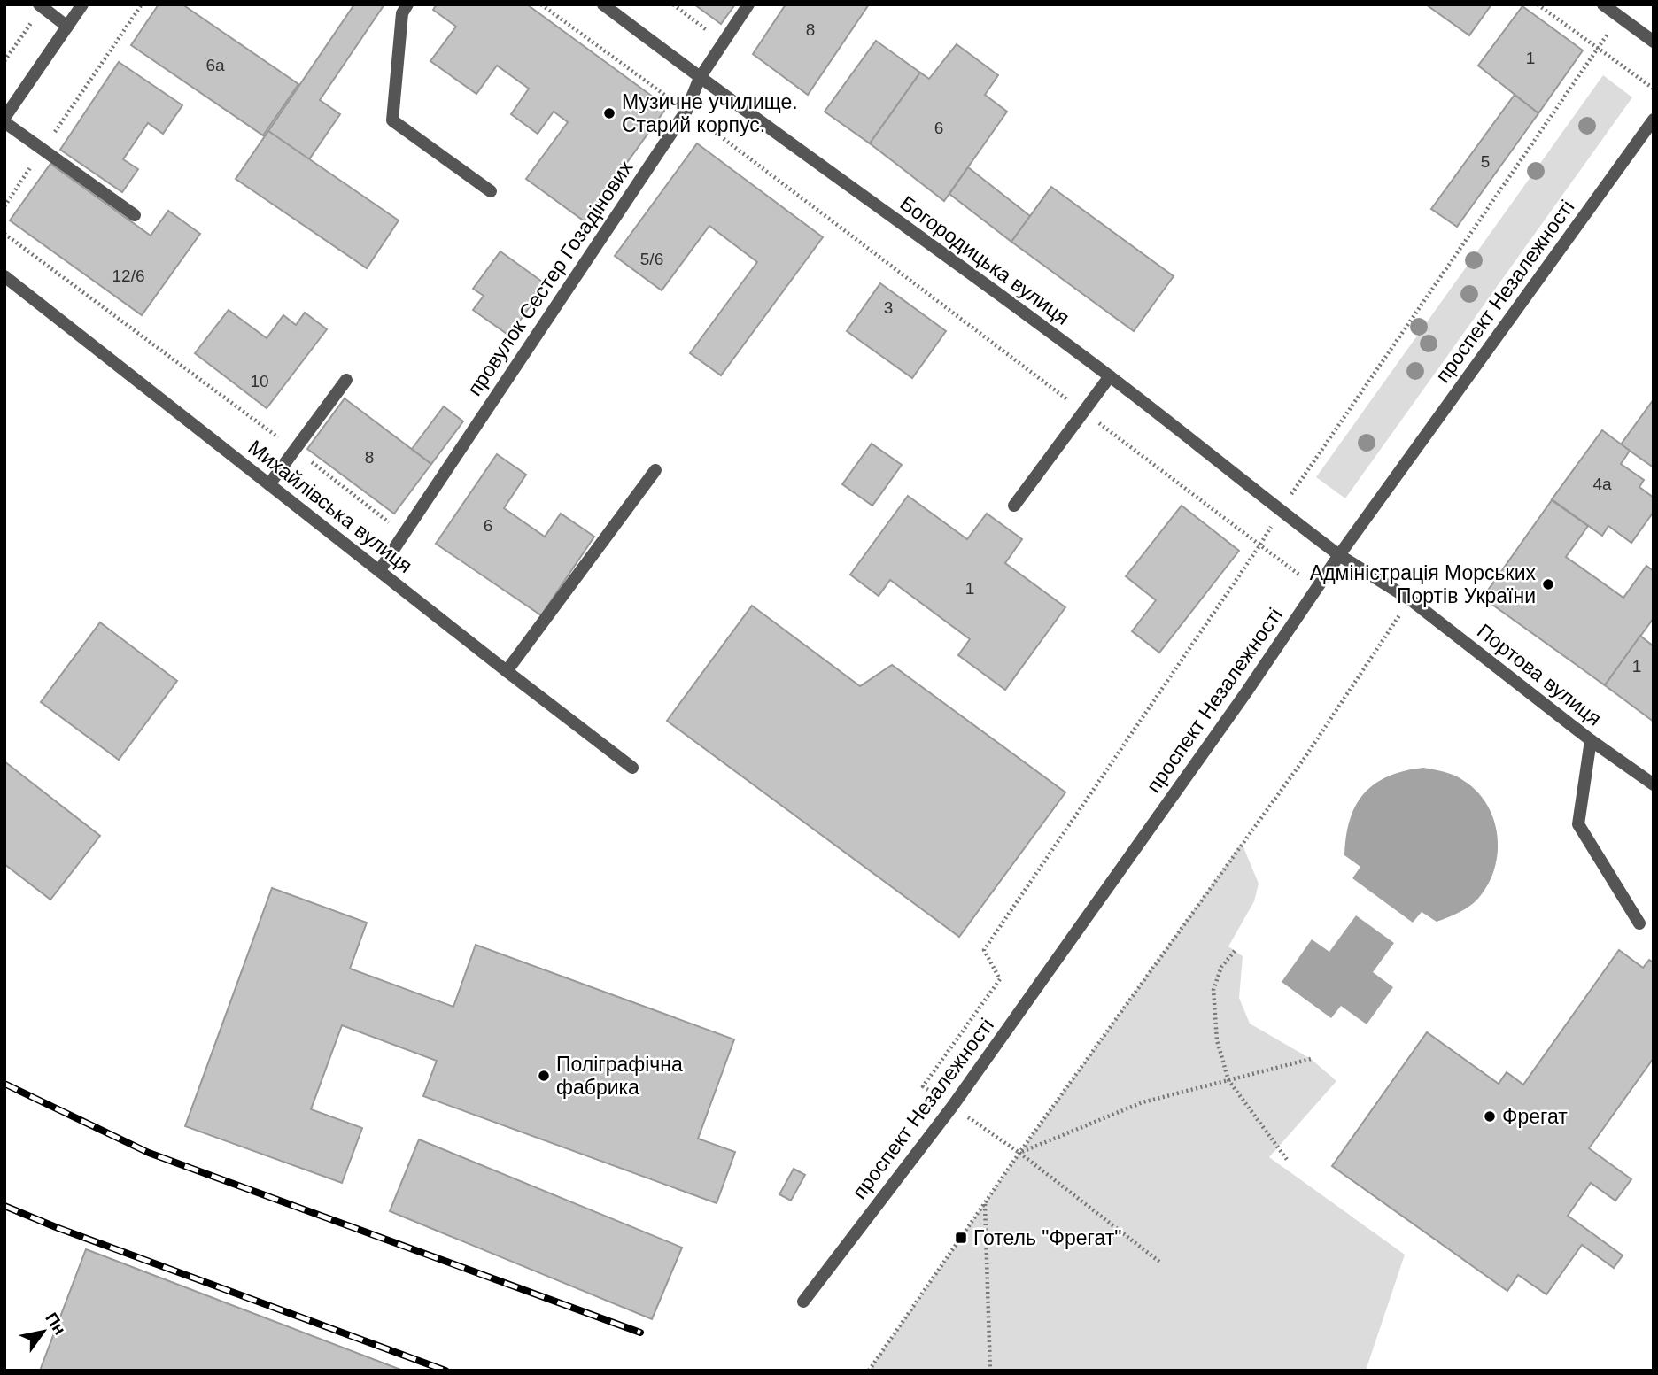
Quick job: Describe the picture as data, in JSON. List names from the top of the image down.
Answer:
{
  "streets": {
    "street": [
      "Богородицька вулиця",
      "провулок Сестер Гозадінових",
      "проспект Незалежності",
      "Михайлівська вулиця",
      "Портова вулиця"
    ]
  },
  "crossings": [
    ["Богородицька вулиця", "провулок Сестер Гозадінових"],
    ["Богородицька вулиця", "проспект Незалежності"],
    ["Богородицька вулиця", "Портова вулиця"],
    ["провулок Сестер Гозадінових", "Михайлівська вулиця"],
    ["проспект Незалежності", "Портова вулиця"]
  ],
  "places": {
    "other": [
      "Музичне училище. Старий корпус.",
      "Адміністрація Морських Портів України",
      "Поліграфічна фабрика",
      "Фрегат"
    ],
    "transit": ["Готель \"Фрегат\""]
  },
  "house_numbers": [
    "8",
    "1",
    "6а",
    "6",
    "5",
    "5/6",
    "12/6",
    "3",
    "10",
    "8",
    "4а",
    "6",
    "1",
    "1"
  ],
  "north": "top right"
}
